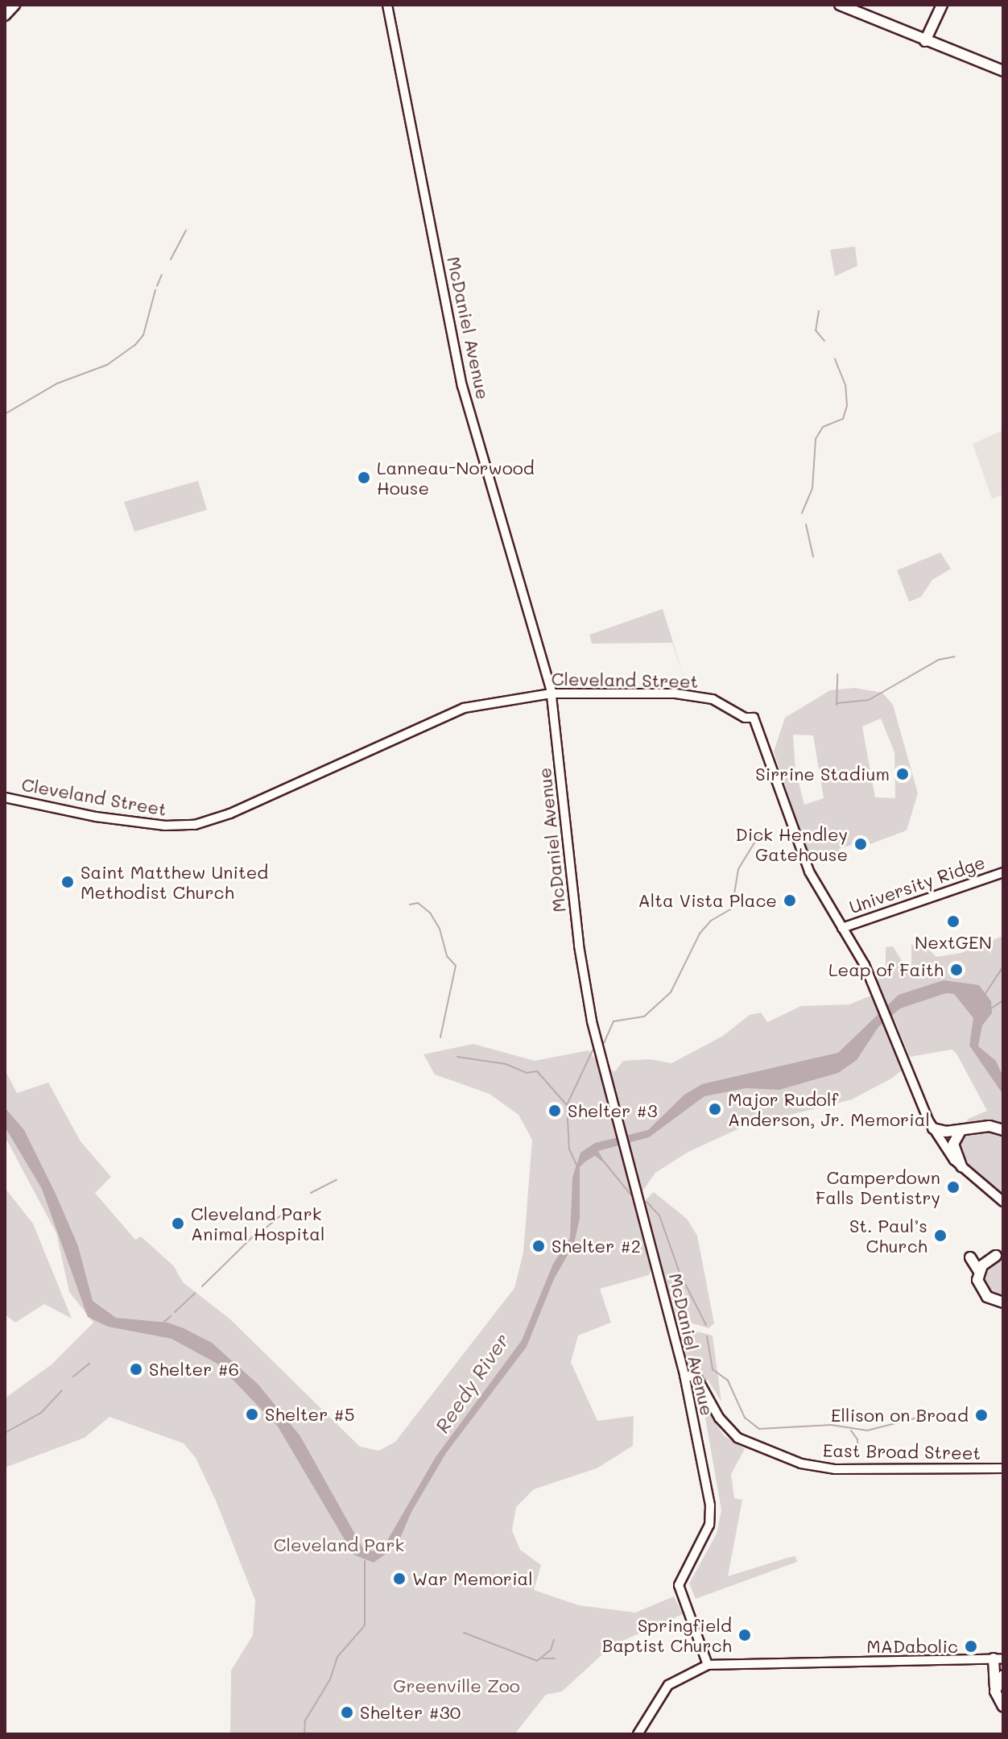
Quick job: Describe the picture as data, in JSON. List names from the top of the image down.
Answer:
{
  "streets": {
    "street": [
      "McDaniel Avenue",
      "Cleveland Street",
      "University Ridge",
      "East Broad Street"
    ]
  },
  "crossings": [
    ["McDaniel Avenue", "Cleveland Street"],
    ["McDaniel Avenue", "East Broad Street"],
    ["Cleveland Street", "University Ridge"]
  ],
  "water": ["Reedy River"],
  "parks": ["Cleveland Park", "Greenville Zoo"],
  "places": [
    "Lanneau-Norwood House",
    "Sirrine Stadium",
    "Dick Hendley Gatehouse",
    "Saint Matthew United Methodist Church",
    "Alta Vista Place",
    "NextGEN",
    "Leap of Faith",
    "Major Rudolf Anderson, Jr. Memorial",
    "Shelter #3",
    "Camperdown Falls Dentistry",
    "Cleveland Park Animal Hospital",
    "St. Paul’s Church",
    "Shelter #2",
    "Shelter #6",
    "Shelter #5",
    "Ellison on Broad",
    "War Memorial",
    "Springfield Baptist Church",
    "MADabolic",
    "Shelter #30"
  ]
}
